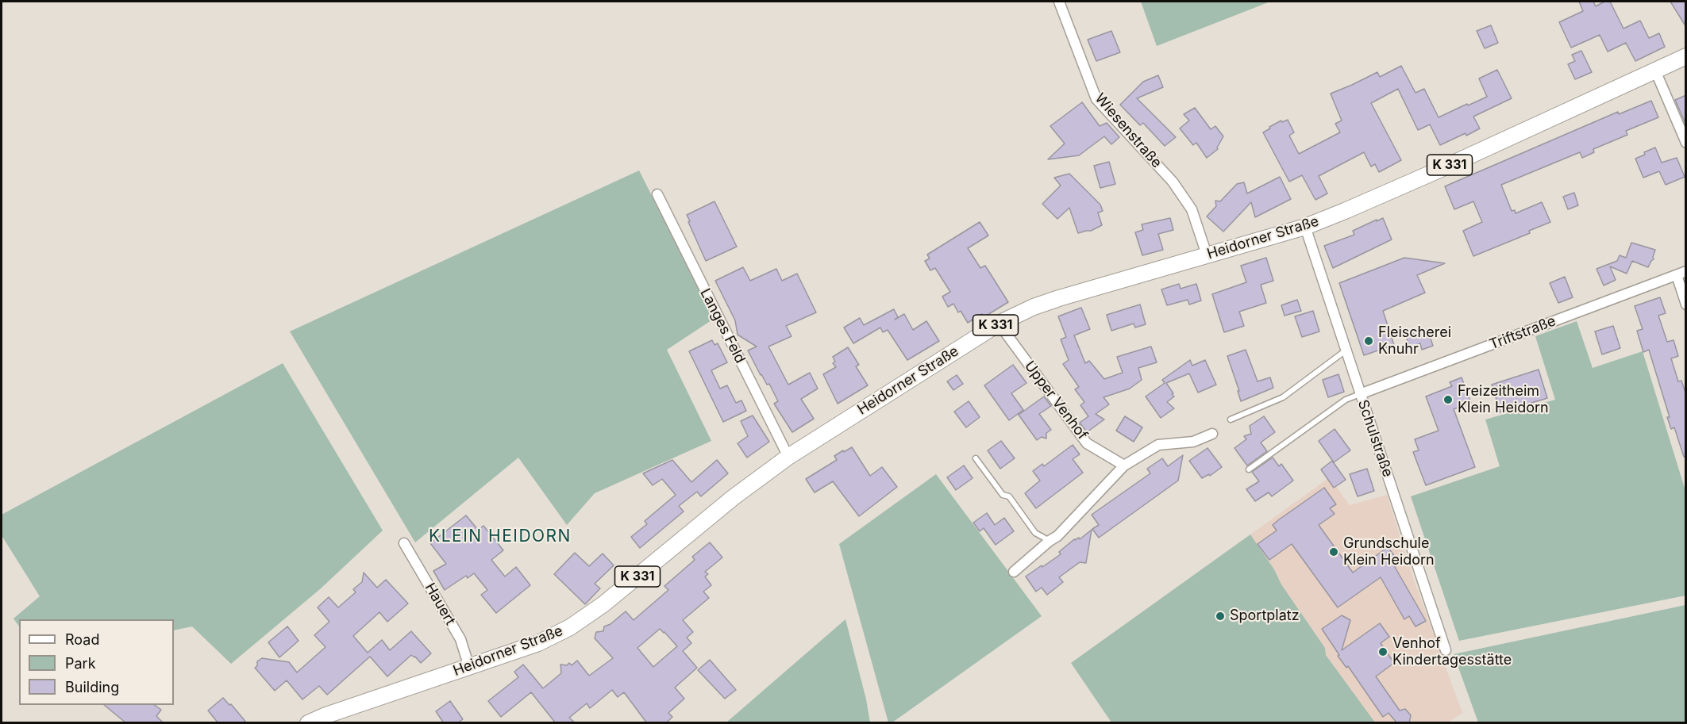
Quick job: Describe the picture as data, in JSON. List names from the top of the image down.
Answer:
{
  "streets": {
    "main road": ["K 331", "Heidorner Straße"],
    "street": [
      "Wiesenstraße",
      "Langes Feld",
      "Triftstraße",
      "Upper Venhof",
      "Schulstraße",
      "Hauert"
    ]
  },
  "crossings": [
    ["Wiesenstraße", "Heidorner Straße"],
    ["Heidorner Straße", "Langes Feld"],
    ["Heidorner Straße", "Upper Venhof"],
    ["Heidorner Straße", "Schulstraße"],
    ["Heidorner Straße", "Hauert"],
    ["Triftstraße", "Schulstraße"]
  ],
  "districts": ["KLEIN HEIDORN"],
  "places": [
    "Fleischerei Knuhr",
    "Freizeitheim Klein Heidorn",
    "Grundschule Klein Heidorn",
    "Sportplatz",
    "Venhof Kindertagesstätte"
  ],
  "legend": ["Road", "Park", "Building"]
}
